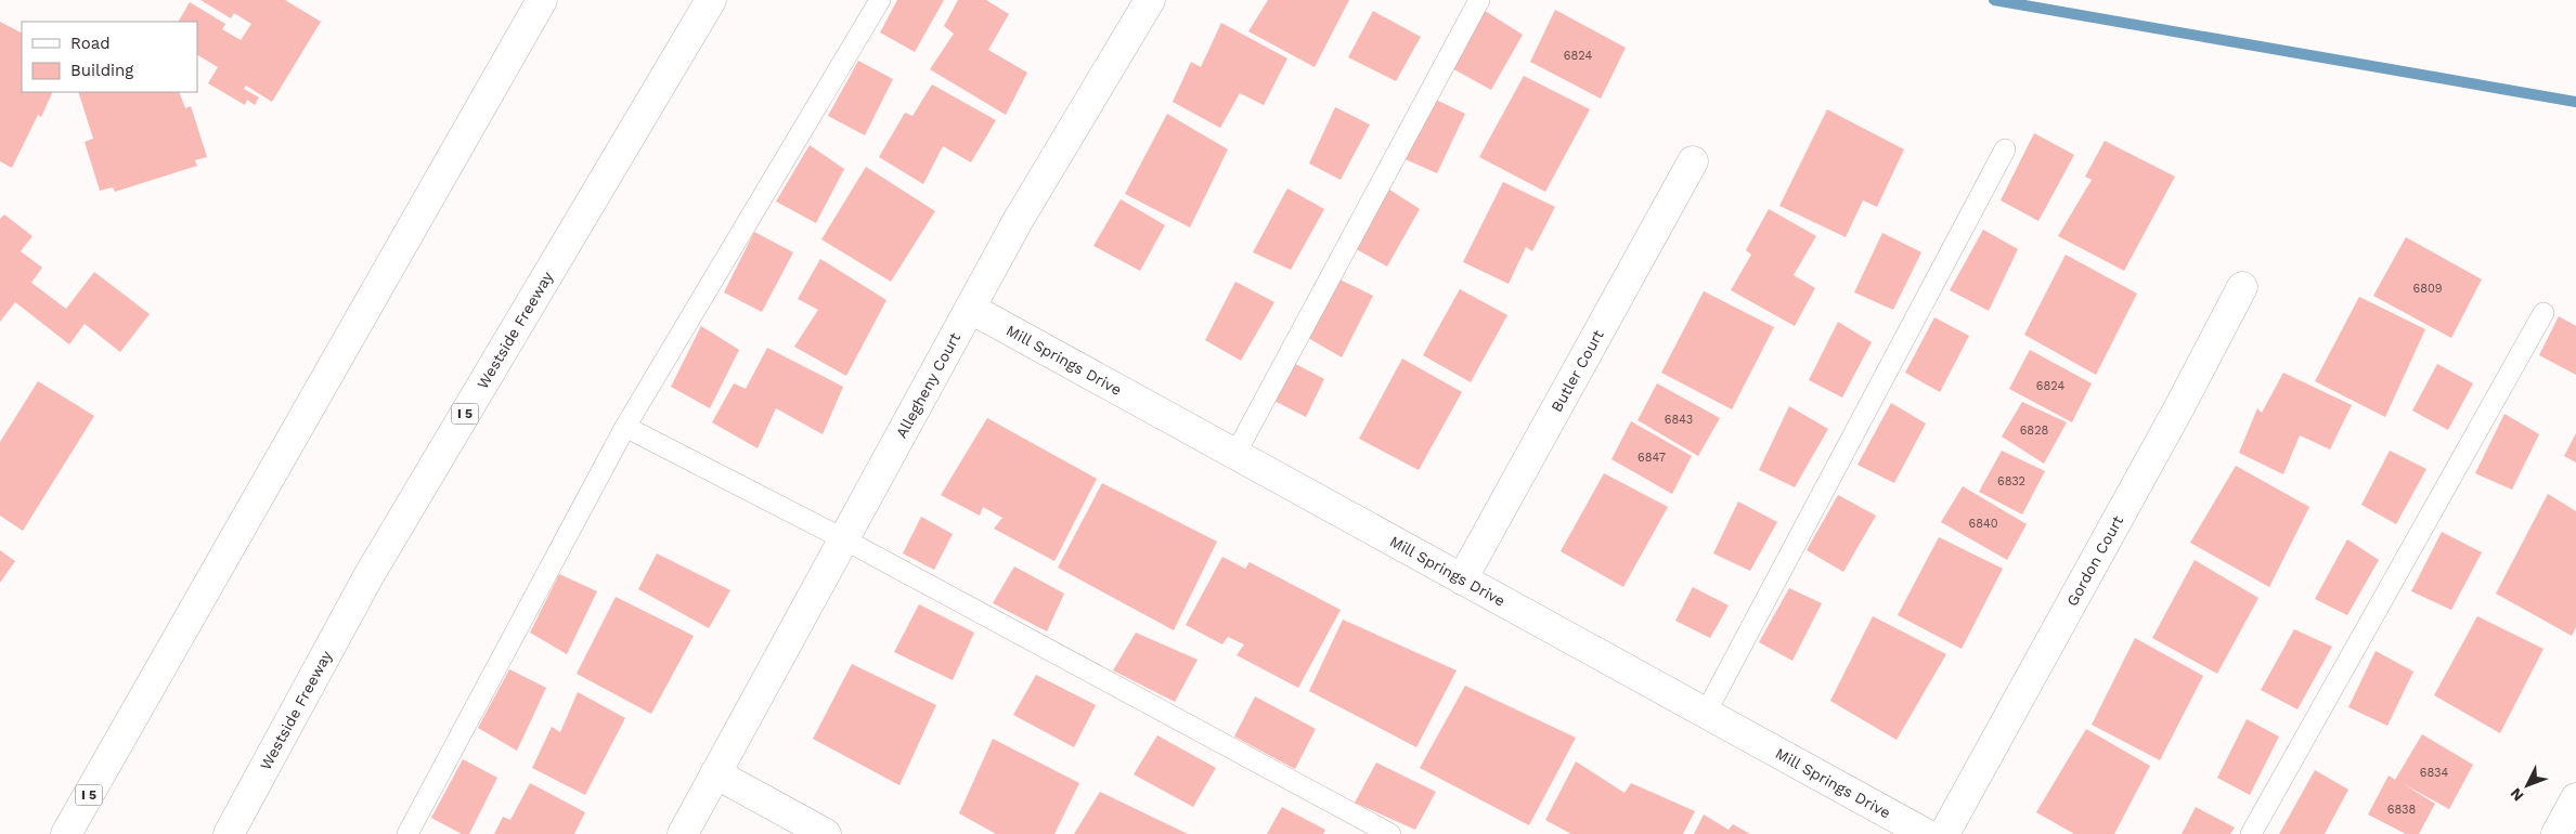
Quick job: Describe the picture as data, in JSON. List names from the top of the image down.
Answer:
{
  "streets": {
    "main road": [
      "Westside Freeway",
      "Mill Springs Drive",
      "Butler Court",
      "Allegheny Court",
      "I 5",
      "Gordon Court"
    ]
  },
  "crossings": [
    ["Mill Springs Drive", "Butler Court"],
    ["Mill Springs Drive", "Allegheny Court"]
  ],
  "house_numbers": [
    "6824",
    "6809",
    "6824",
    "6843",
    "6828",
    "6847",
    "6832",
    "6840",
    "6834",
    "6838"
  ],
  "legend": ["Road", "Building"],
  "north": "bottom left"
}
